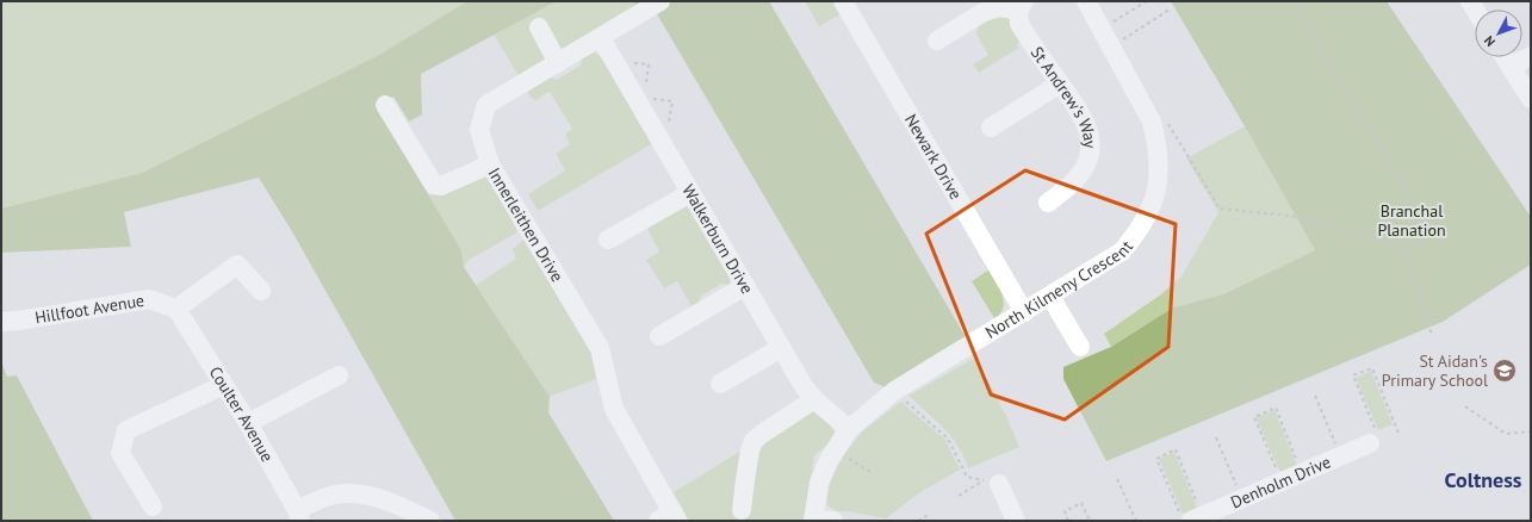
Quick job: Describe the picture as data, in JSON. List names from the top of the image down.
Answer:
{
  "streets": {
    "street": [
      "St Andrew's Way",
      "Newark Drive",
      "Innerleithen Drive",
      "Walkerburn Drive",
      "North Kilmeny Crescent",
      "Hillfoot Avenue",
      "Coulter Avenue",
      "Denholm Drive"
    ]
  },
  "crossings": [
    ["Newark Drive", "North Kilmeny Crescent"],
    ["Innerleithen Drive", "Walkerburn Drive"],
    ["Walkerburn Drive", "North Kilmeny Crescent"],
    ["Hillfoot Avenue", "Coulter Avenue"]
  ],
  "districts": ["Coltness"],
  "parks": ["Branchal Planation"],
  "places": {
    "school or university": ["St Aidan's Primary School"]
  },
  "north": "bottom left"
}
